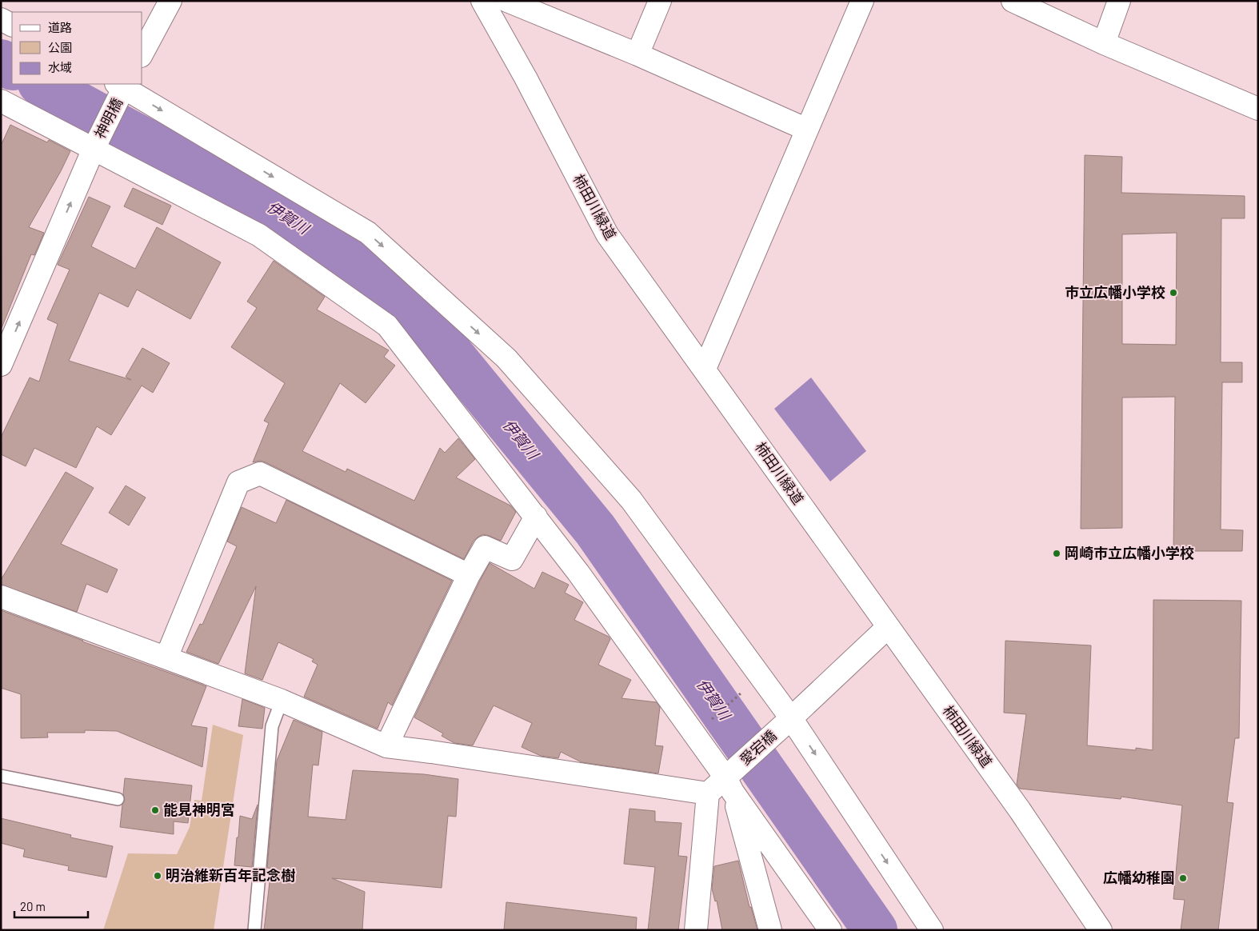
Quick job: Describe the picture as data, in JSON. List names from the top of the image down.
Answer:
{
  "streets": {
    "street": ["神明橋", "柿田川緑道", "愛宕橋"]
  },
  "crossings": [
    ["柿田川緑道", "愛宕橋"]
  ],
  "one_way": ["神明橋"],
  "water": ["伊賀川"],
  "places": [
    "市立広幡小学校",
    "岡崎市立広幡小学校",
    "能見神明宮",
    "明治維新百年記念樹",
    "広幡幼稚園"
  ],
  "legend": ["道路", "公園", "水域"],
  "scale_bar": "20 m"
}
